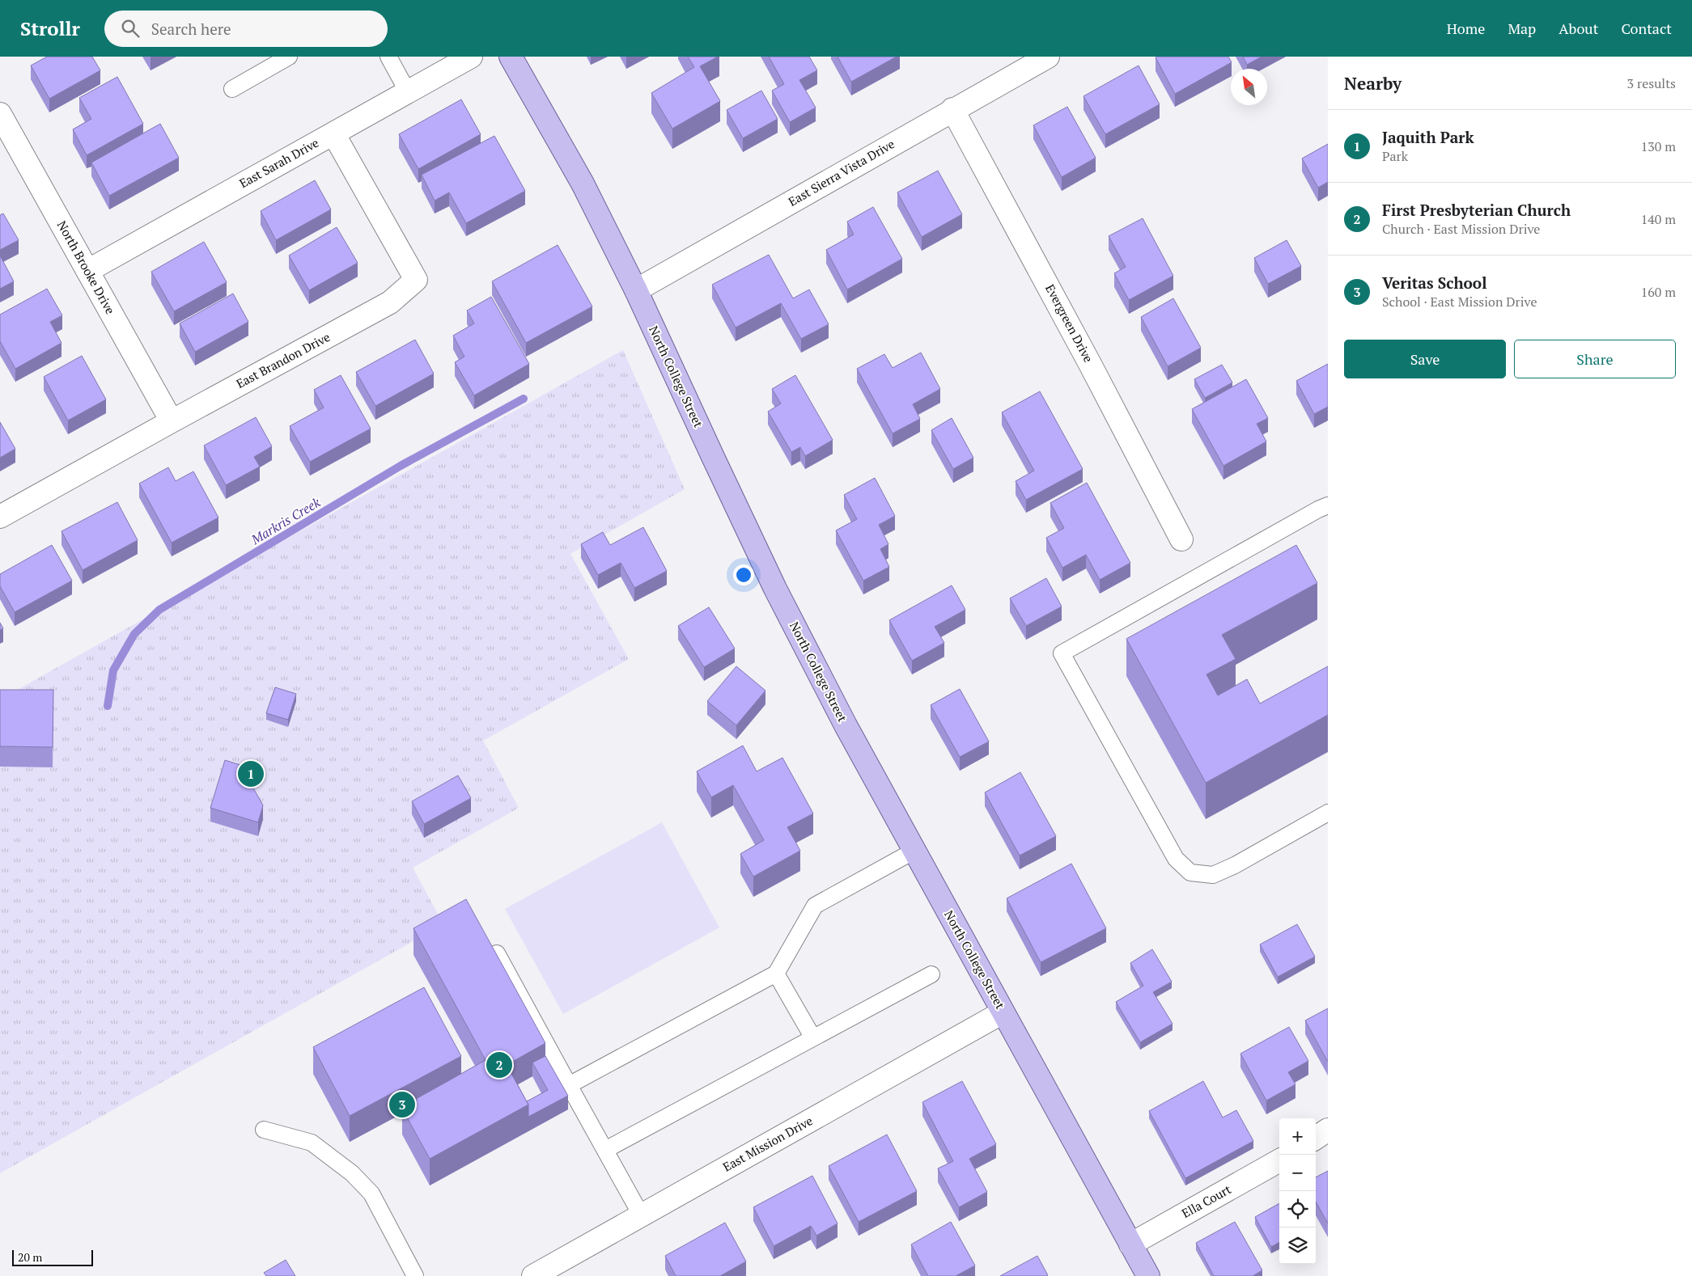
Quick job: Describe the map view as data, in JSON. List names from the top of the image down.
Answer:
{
  "streets": {
    "main road": ["North College Street"],
    "street": [
      "East Sarah Drive",
      "East Sierra Vista Drive",
      "North Brooke Drive",
      "Evergreen Drive",
      "East Brandon Drive",
      "East Mission Drive",
      "Ella Court"
    ]
  },
  "crossings": [
    ["East Sarah Drive", "North Brooke Drive"],
    ["East Sarah Drive", "East Brandon Drive"],
    ["East Sierra Vista Drive", "Evergreen Drive"],
    ["East Sierra Vista Drive", "North College Street"],
    ["North Brooke Drive", "East Brandon Drive"],
    ["North College Street", "East Mission Drive"],
    ["North College Street", "Ella Court"]
  ],
  "water": ["Markris Creek"],
  "scale_bar": "20 m",
  "north": "top left",
  "page": {
    "header": "Strollr",
    "search": "Search here",
    "nav": [
      "Home",
      "Map",
      "About",
      "Contact"
    ],
    "heading": ["Nearby", "3 results"],
    "list": [
      {
        "mark": "1",
        "name": "Jaquith Park",
        "note": "Park",
        "value": "130 m"
      },
      {
        "mark": "2",
        "name": "First Presbyterian Church",
        "note": "Church · East Mission Drive",
        "value": "140 m"
      },
      {
        "mark": "3",
        "name": "Veritas School",
        "note": "School · East Mission Drive",
        "value": "160 m"
      }
    ],
    "buttons": ["Save", "Share"],
    "pins": ["1", "2", "3"],
    "map_buttons": ["+", "−"],
    "scale": "20 m"
  }
}
